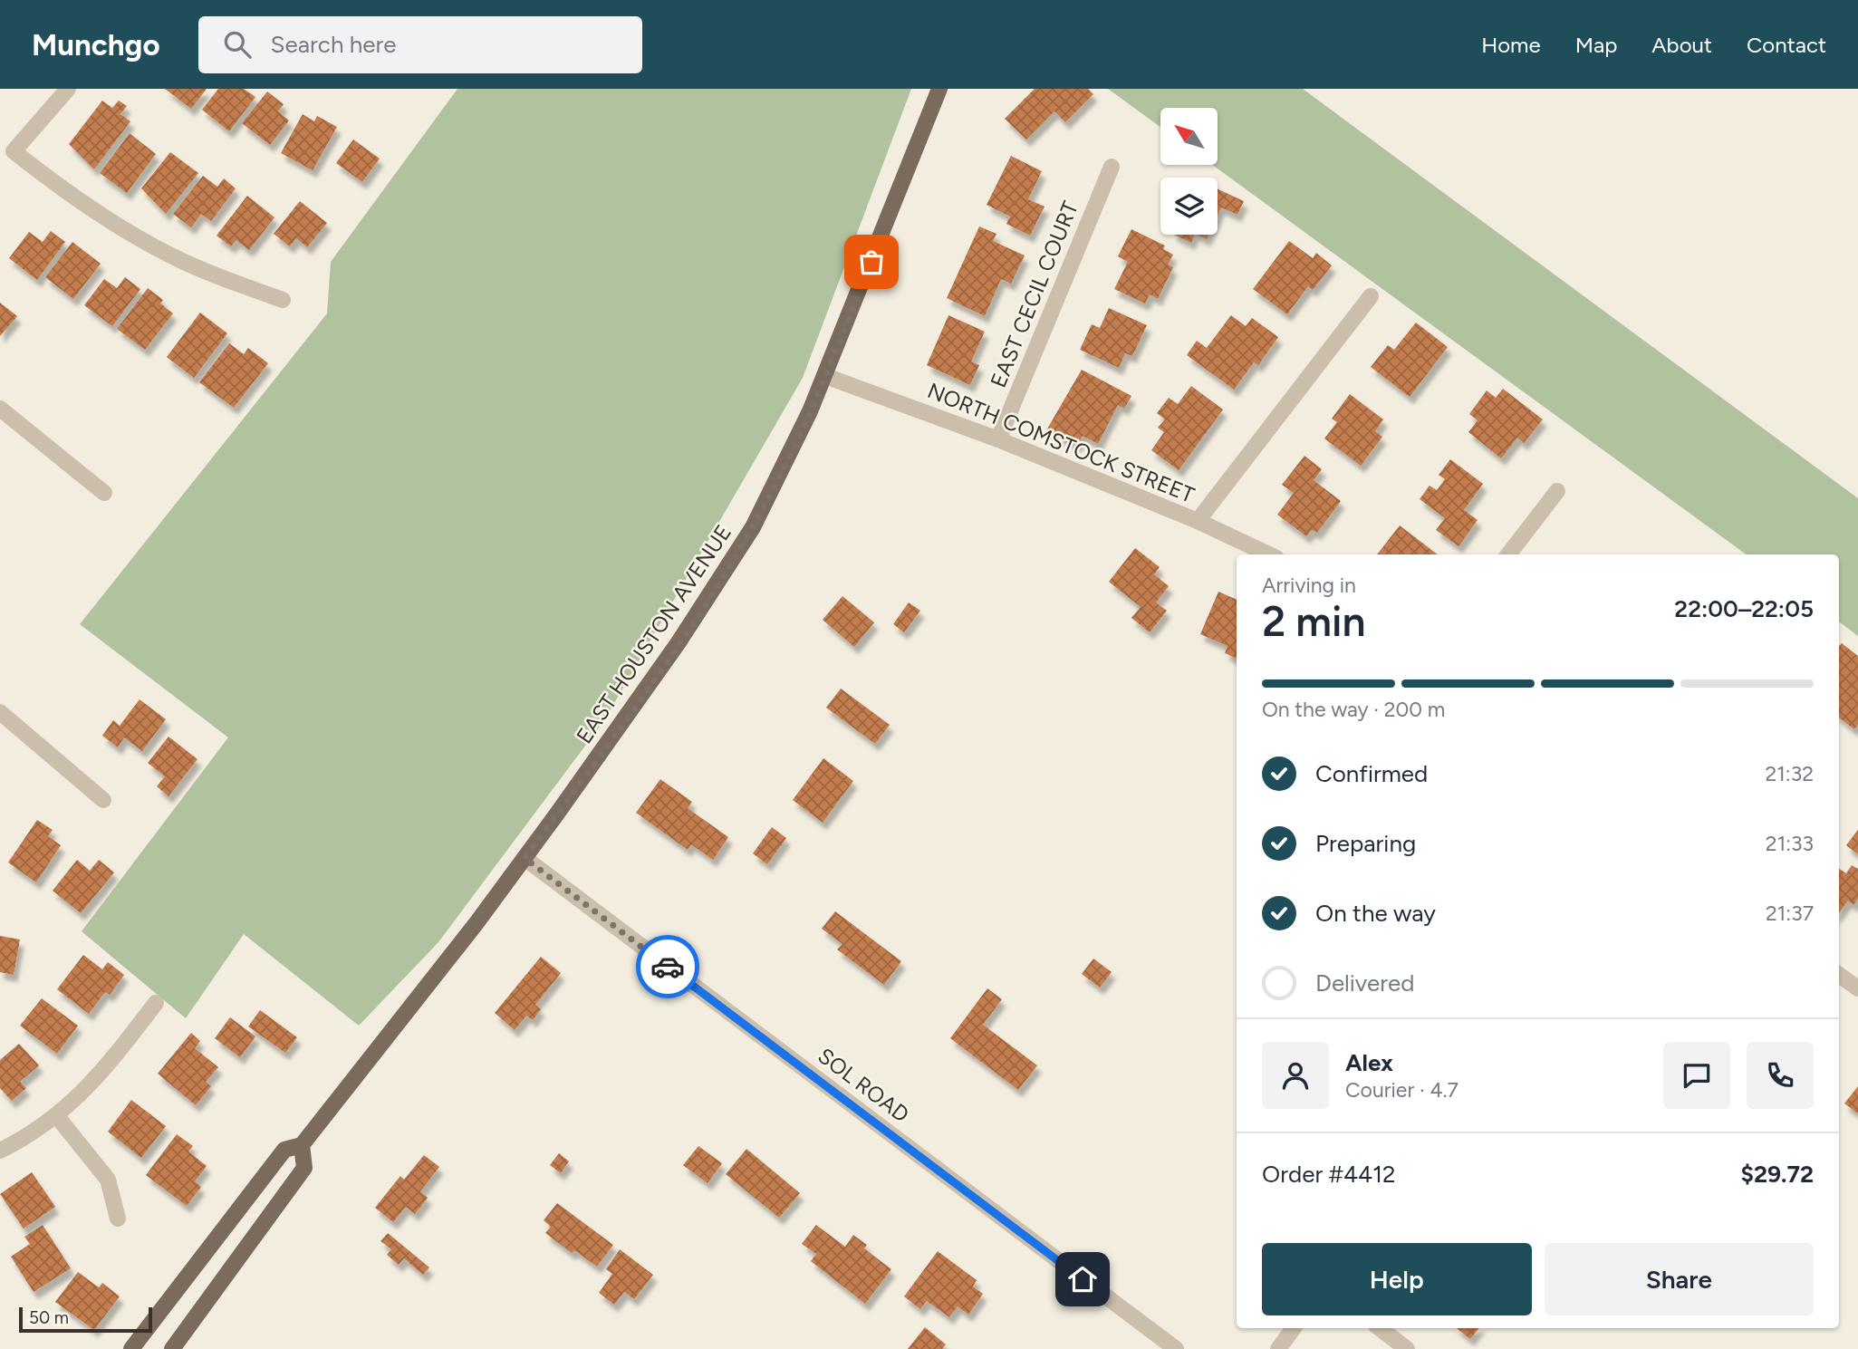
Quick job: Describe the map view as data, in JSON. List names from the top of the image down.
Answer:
{
  "streets": {
    "main road": ["EAST HOUSTON AVENUE"],
    "street": ["EAST CECIL COURT", "NORTH COMSTOCK STREET", "SOL ROAD"]
  },
  "crossings": [
    ["EAST CECIL COURT", "NORTH COMSTOCK STREET"],
    ["NORTH COMSTOCK STREET", "EAST HOUSTON AVENUE"],
    ["EAST HOUSTON AVENUE", "SOL ROAD"]
  ],
  "scale_bar": "50 m",
  "north": "top left",
  "page": {
    "header": "Munchgo",
    "search": "Search here",
    "nav": [
      "Home",
      "Map",
      "About",
      "Contact"
    ],
    "heading": ["2 min", "Arriving in", "22:00–22:05"],
    "panel": [
      "Alex",
      "Courier · 4.7",
      "Order #4412",
      "$29.72"
    ],
    "bar": "On the way · 200 m",
    "list": [
      ["Confirmed", "21:32"],
      ["Preparing", "21:33"],
      ["On the way", "21:37"],
      "Delivered"
    ],
    "buttons": ["Help", "Share"],
    "scale": "50 m"
  }
}
